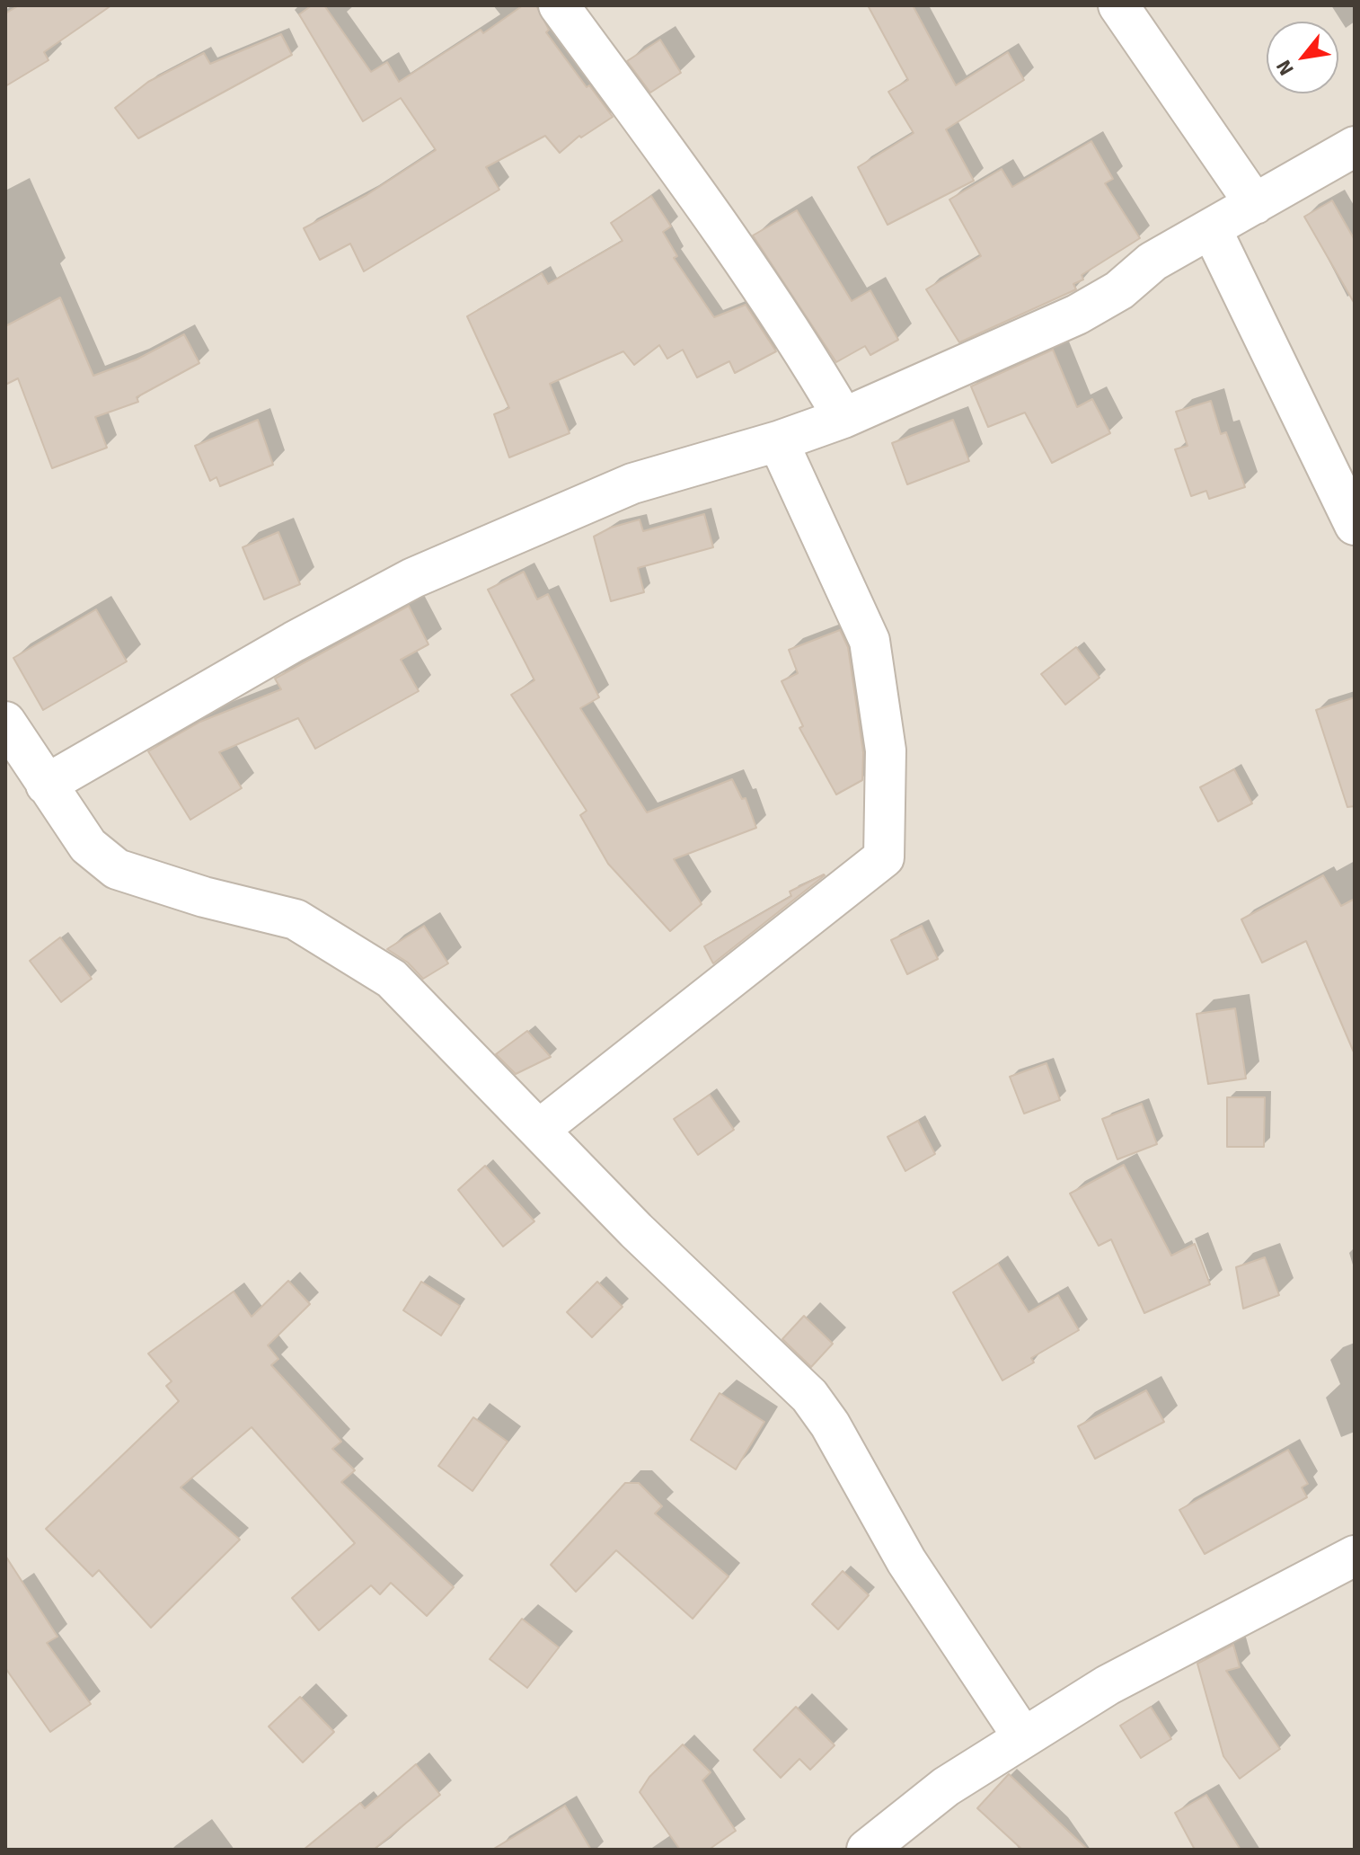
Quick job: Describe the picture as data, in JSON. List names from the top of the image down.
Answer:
{
  "north": "bottom left"
}
